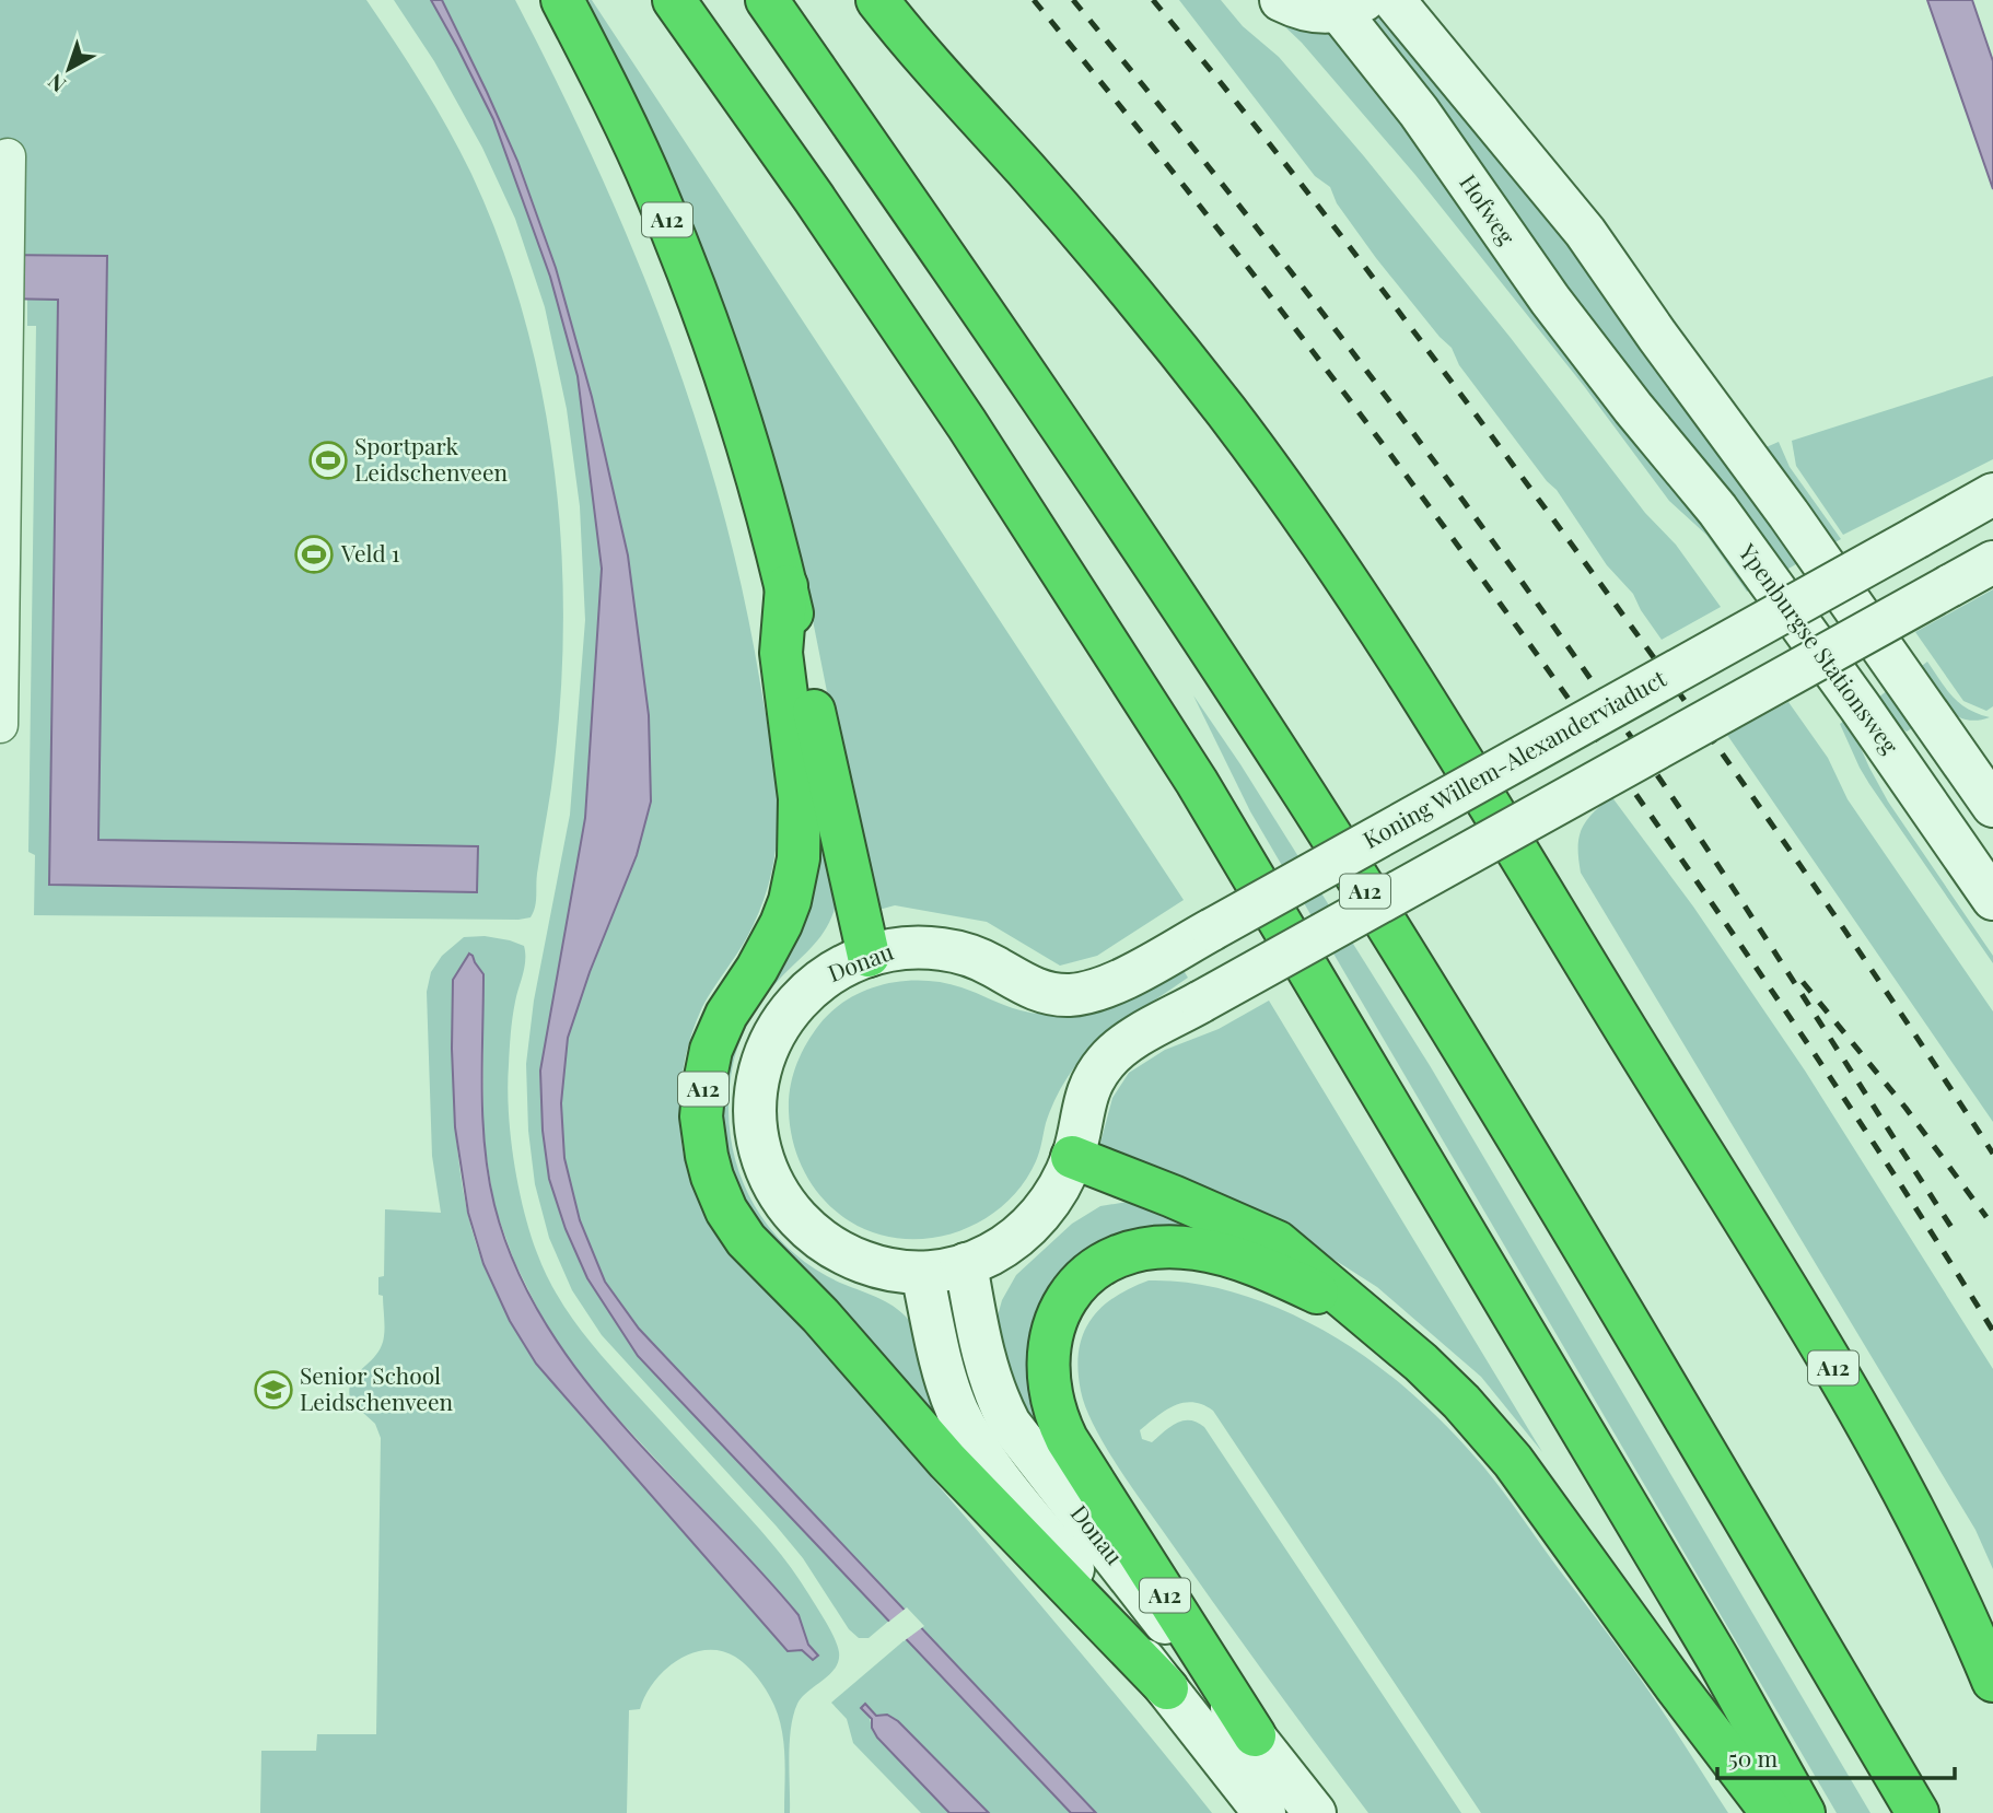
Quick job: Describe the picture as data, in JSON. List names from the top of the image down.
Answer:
{
  "streets": {
    "highway": ["A12"],
    "main road": [
      "Hofweg",
      "Ypenburgse Stationsweg",
      "Koning Willem-Alexanderviaduct",
      "Donau"
    ]
  },
  "crossings": [
    ["Hofweg", "Ypenburgse Stationsweg"],
    ["A12", "Donau"],
    ["Koning Willem-Alexanderviaduct", "Donau"]
  ],
  "places": {
    "sports": ["Sportpark Leidschenveen", "Veld 1"],
    "school or university": ["Senior School Leidschenveen"]
  },
  "scale_bar": "50 m",
  "north": "bottom left"
}
